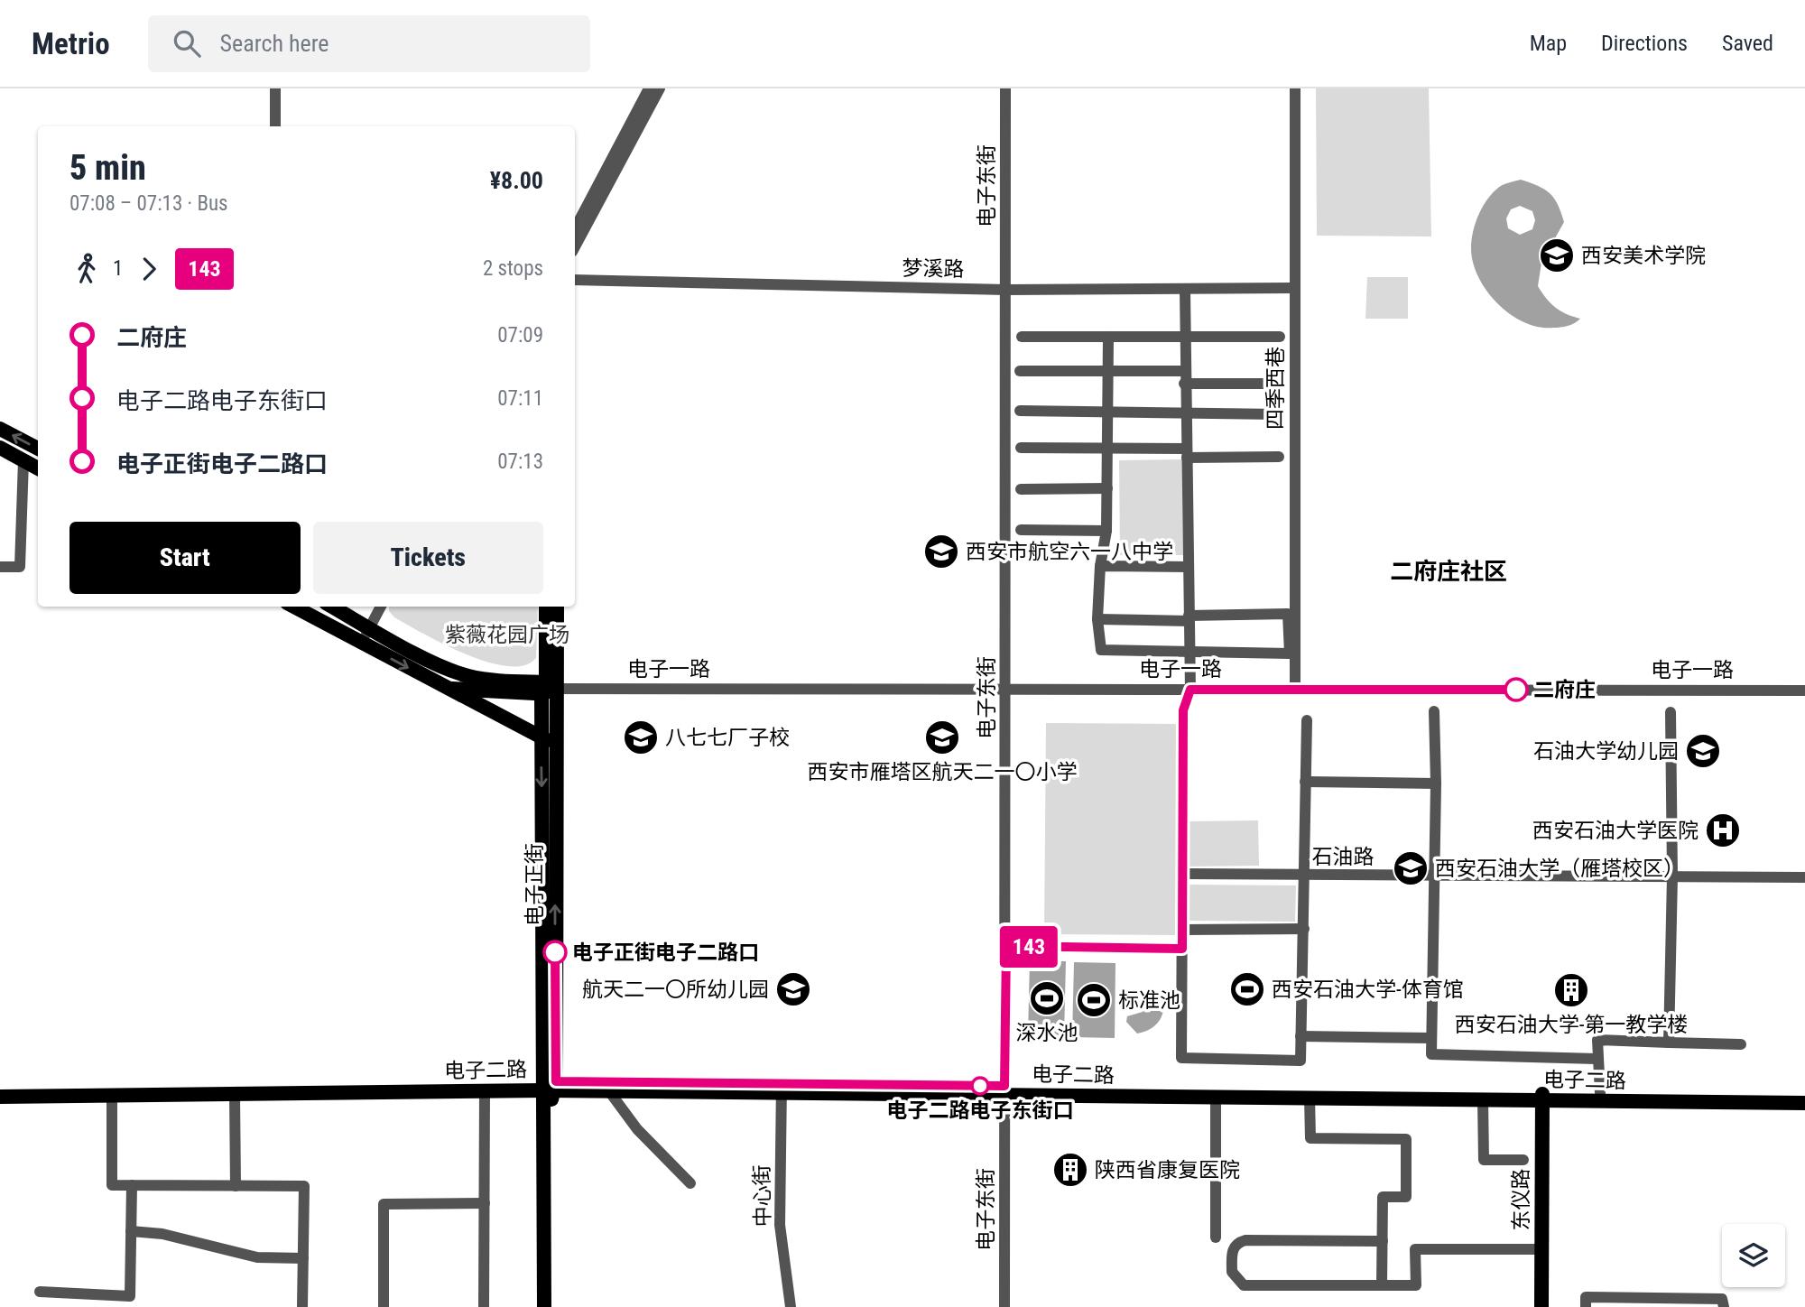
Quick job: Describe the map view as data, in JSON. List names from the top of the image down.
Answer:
{
  "streets": {
    "main road": [
      "电子一路",
      "电子正街",
      "电子二路",
      "东仪路"
    ],
    "street": [
      "电子东街",
      "梦溪路",
      "四季西巷",
      "石油路",
      "中心街"
    ]
  },
  "crossings": [
    ["电子东街", "梦溪路"],
    ["电子东街", "电子一路"],
    ["电子东街", "电子二路"],
    ["梦溪路", "四季西巷"],
    ["四季西巷", "电子一路"],
    ["电子一路", "电子正街"],
    ["电子正街", "电子二路"],
    ["电子二路", "中心街"],
    ["电子二路", "东仪路"]
  ],
  "districts": ["二府庄社区"],
  "parks": ["紫薇花园广场"],
  "places": {
    "school or university": [
      "西安美术学院",
      "西安市航空六一八中学",
      "八七七厂子校",
      "西安市雁塔区航天二一〇小学",
      "石油大学幼儿园",
      "西安石油大学（雁塔校区）",
      "航天二一〇所幼儿园"
    ],
    "other": ["二府庄", "电子正街电子二路口", "电子二路电子东街口"],
    "hospital": ["西安石油大学医院"],
    "sports": ["西安石油大学-体育馆", "深水池", "标准池"],
    "building": ["西安石油大学-第一教学楼", "陕西省康复医院"]
  },
  "lines": ["bus line 143"],
  "page": {
    "header": "Metrio",
    "search": "Search here",
    "nav": ["Map", "Directions", "Saved"],
    "on_map": "143",
    "heading": ["5 min", "07:08 – 07:13 · Bus", "¥8.00"],
    "legs": ["1", "143", "2 stops"],
    "list": [
      {
        "name": "二府庄",
        "value": "07:09"
      },
      {
        "name": "电子二路电子东街口",
        "value": "07:11"
      },
      {
        "name": "电子正街电子二路口",
        "value": "07:13"
      }
    ],
    "buttons": ["Start", "Tickets"]
  }
}
